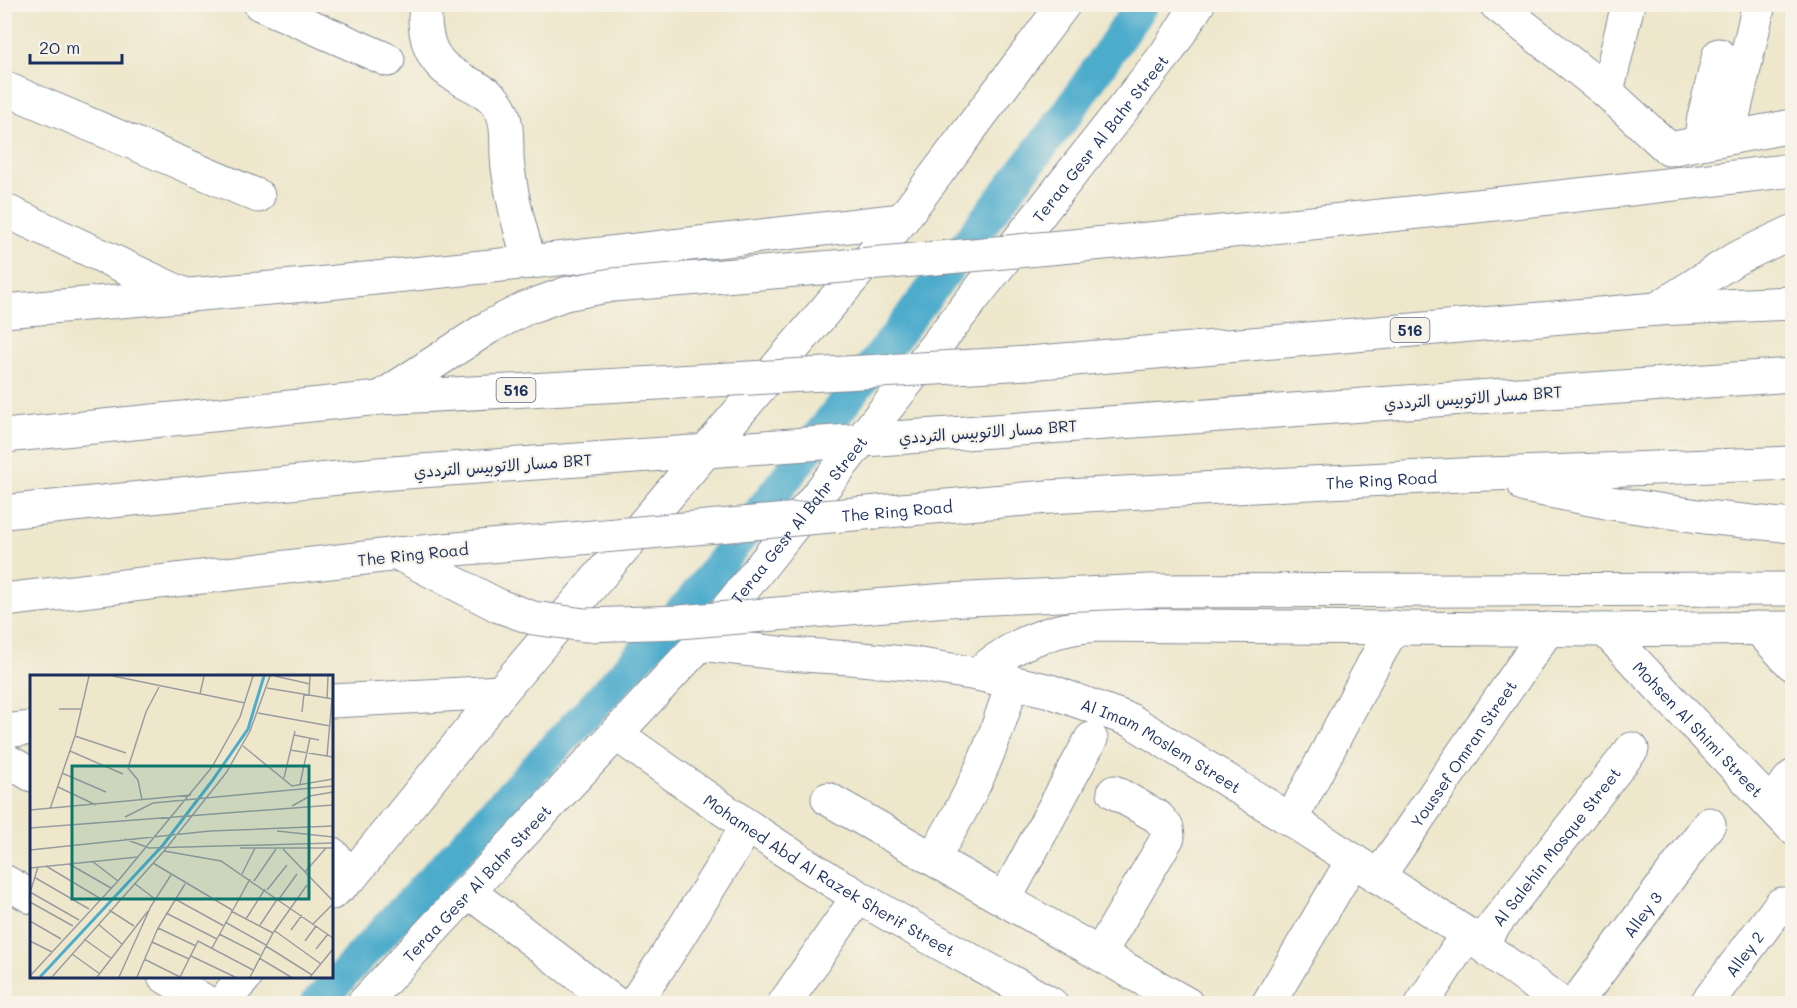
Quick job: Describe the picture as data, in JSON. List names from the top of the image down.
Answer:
{
  "streets": {
    "main road": [
      "Teraa Gesr Al Bahr Street",
      "516",
      "مسار الاتوبيس الترددي BRT",
      "The Ring Road",
      "Mohsen Al Shimi Street",
      "Al Imam Moslem Street",
      "Youssef Omran Street",
      "Al Salehin Mosque Street",
      "Mohamed Abd Al Razek Sherif Street",
      "Alley 3",
      "Alley 2"
    ]
  },
  "crossings": [
    ["Teraa Gesr Al Bahr Street", "Al Imam Moslem Street"],
    ["Teraa Gesr Al Bahr Street", "Mohamed Abd Al Razek Sherif Street"],
    ["Al Imam Moslem Street", "Youssef Omran Street"],
    ["Al Imam Moslem Street", "Al Salehin Mosque Street"]
  ],
  "scale_bar": "20 m"
}
